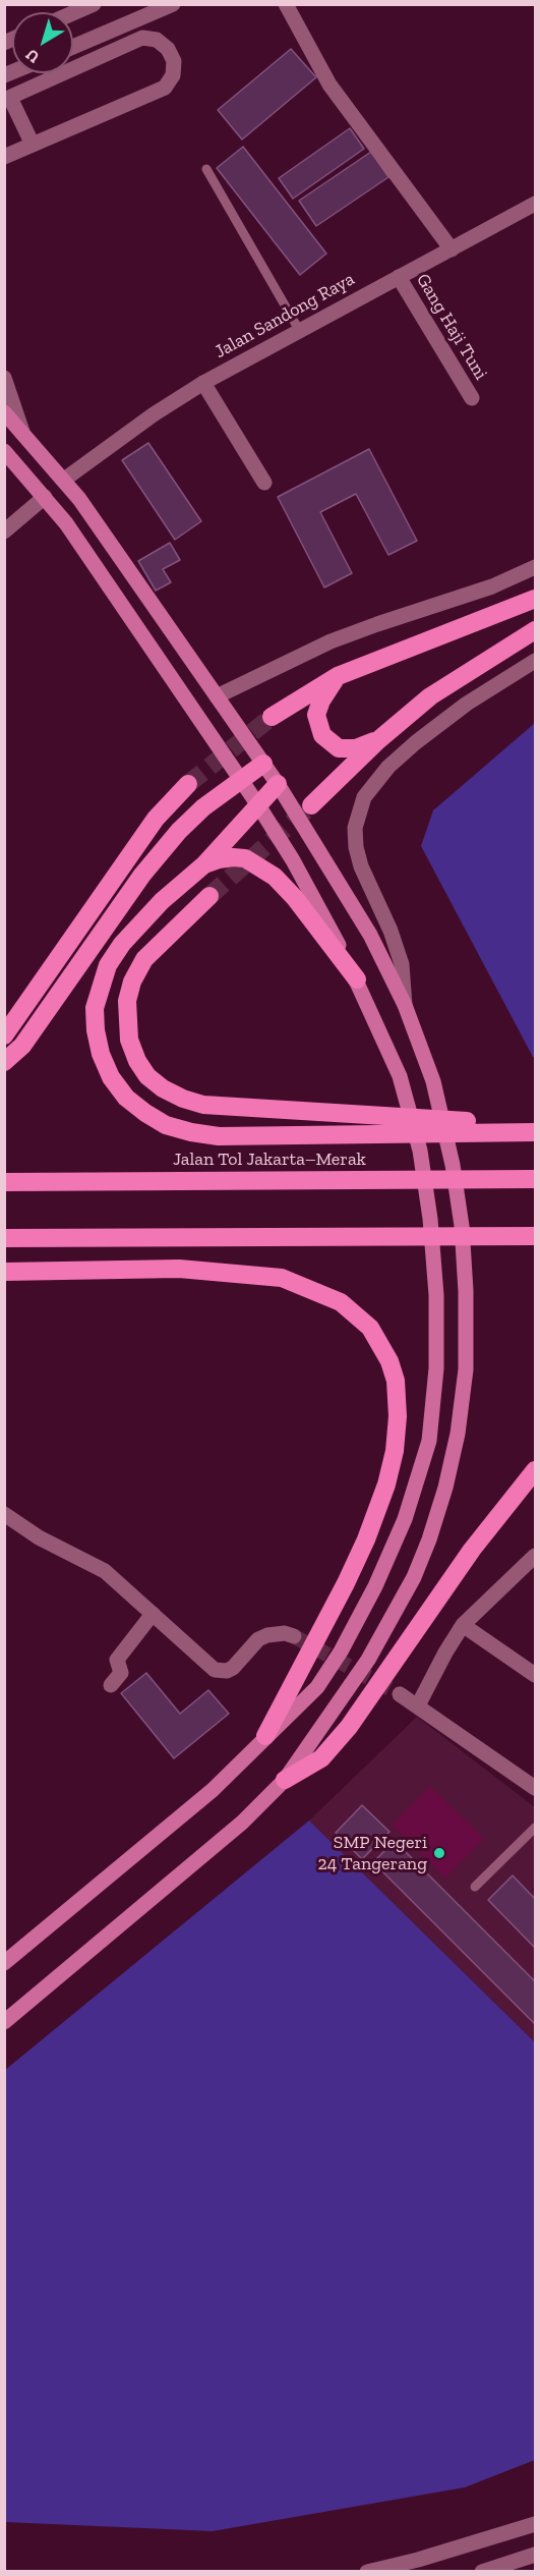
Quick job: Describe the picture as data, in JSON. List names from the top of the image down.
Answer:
{
  "streets": {
    "highway": ["Jalan Tol Jakarta–Merak"],
    "street": ["Jalan Sandong Raya", "Gang Haji Tuni"]
  },
  "crossings": [
    ["Jalan Sandong Raya", "Gang Haji Tuni"]
  ],
  "places": ["SMP Negeri 24 Tangerang"],
  "north": "bottom left"
}
